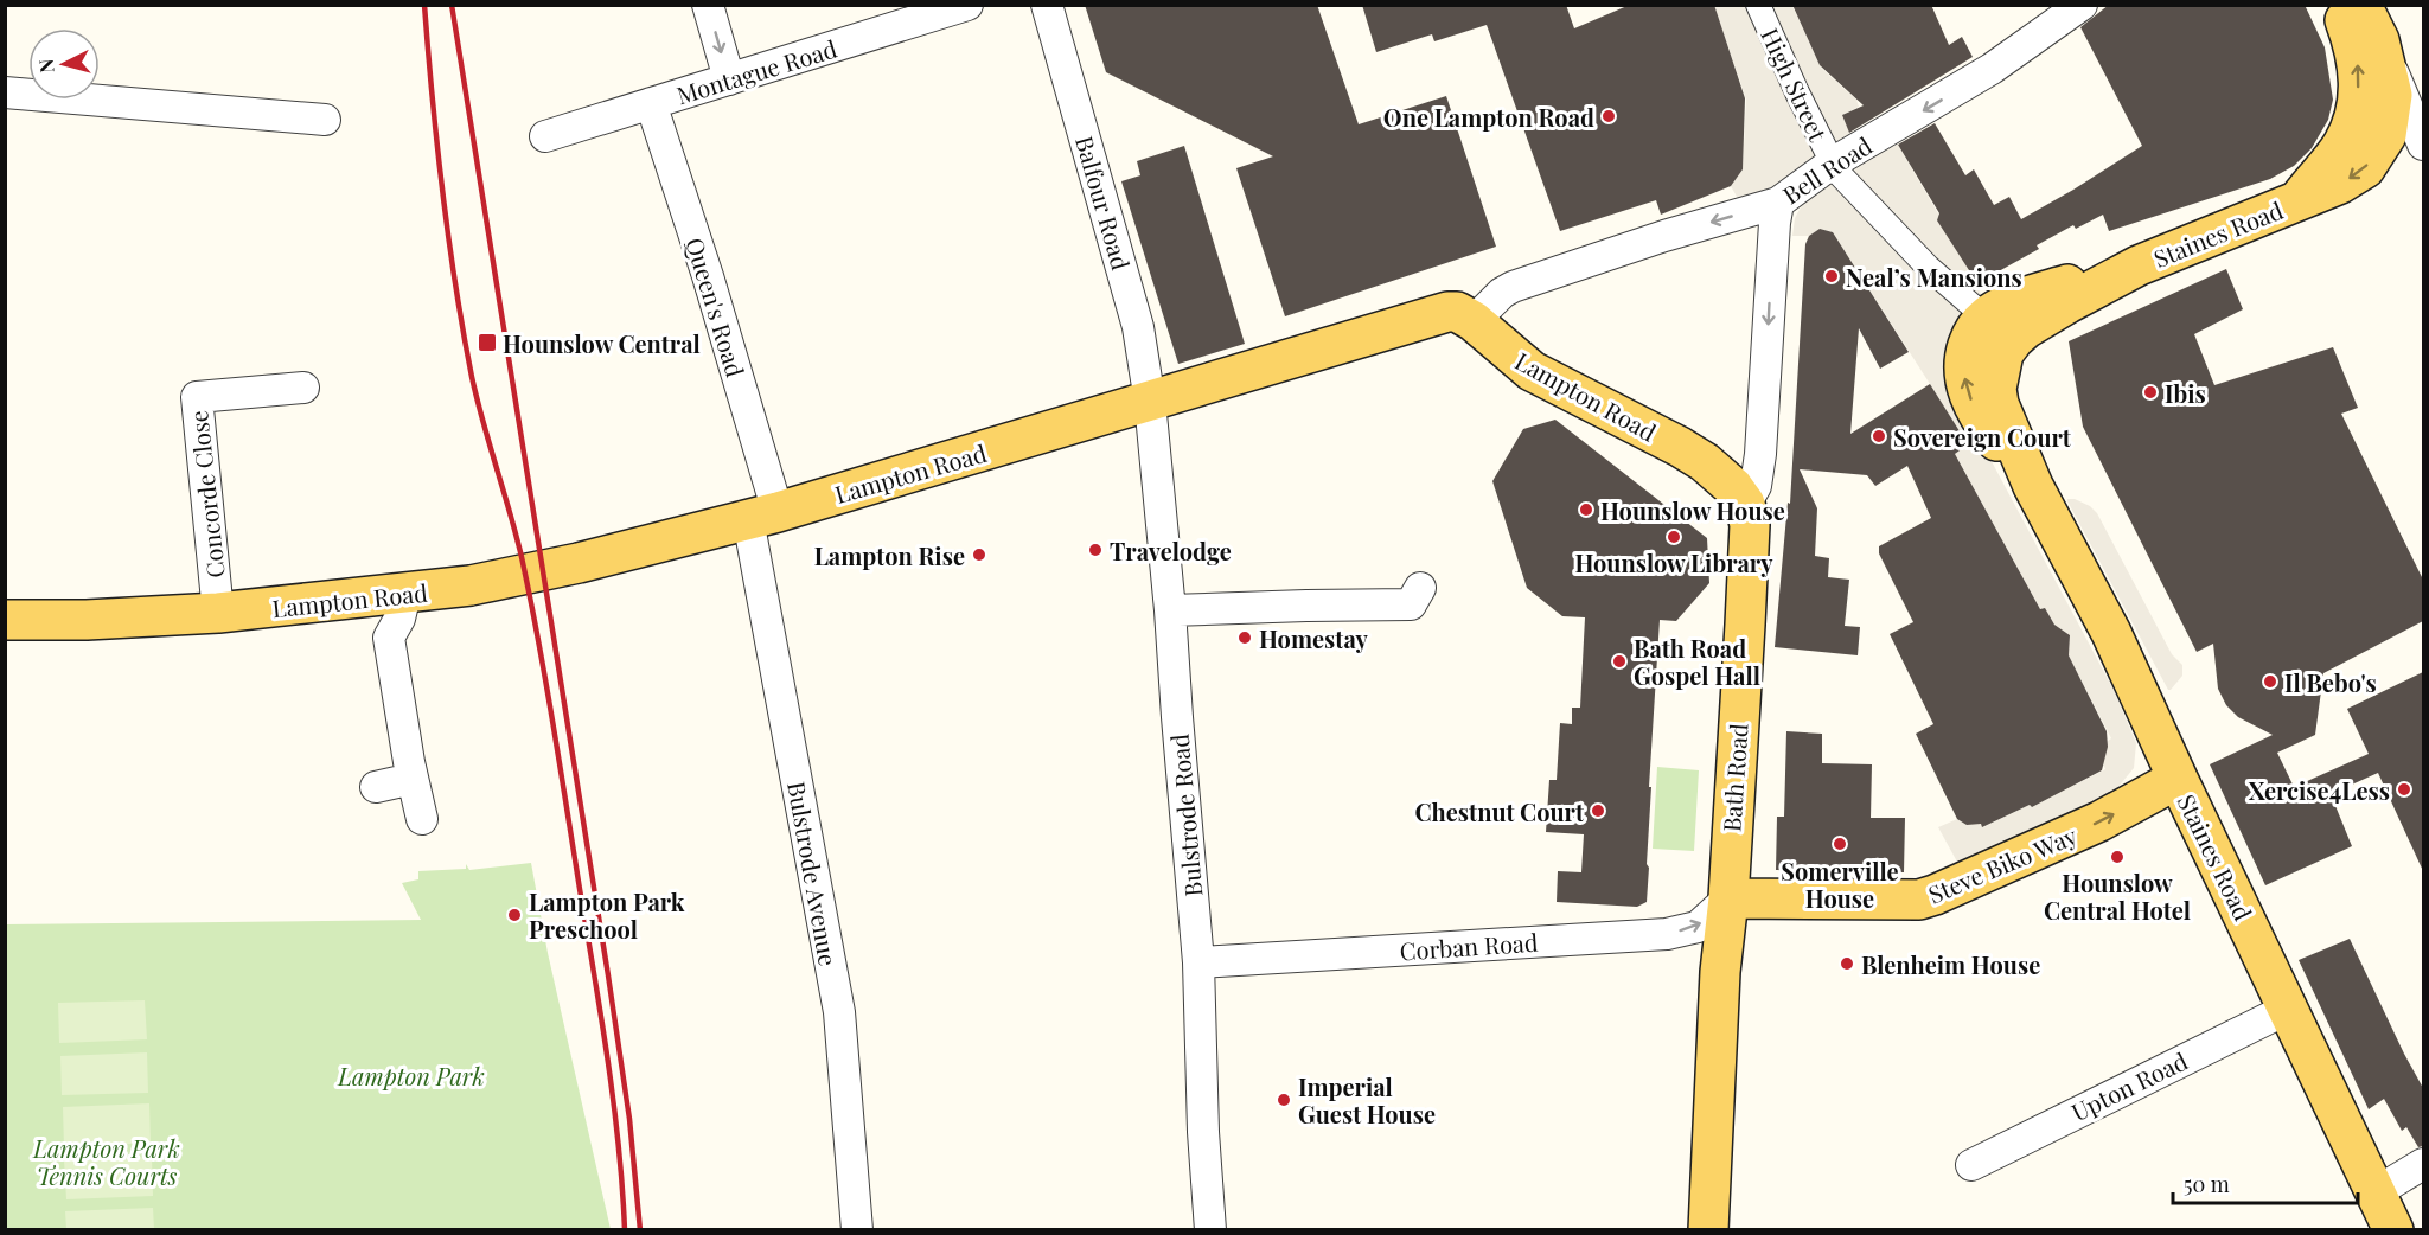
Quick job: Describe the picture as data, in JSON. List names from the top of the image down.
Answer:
{
  "streets": {
    "main road": [
      "Staines Road",
      "Lampton Road",
      "Bath Road",
      "Steve Biko Way"
    ],
    "street": [
      "Montague Road",
      "High Street",
      "Bell Road",
      "Balfour Road",
      "Queen's Road",
      "Concorde Close",
      "Bulstrode Road",
      "Bulstrode Avenue",
      "Corban Road",
      "Upton Road"
    ]
  },
  "crossings": [
    ["Montague Road", "Queen's Road"],
    ["High Street", "Bell Road"],
    ["Bell Road", "Lampton Road"],
    ["Bell Road", "Bath Road"],
    ["Balfour Road", "Lampton Road"],
    ["Balfour Road", "Bulstrode Road"],
    ["Staines Road", "Steve Biko Way"],
    ["Staines Road", "Upton Road"],
    ["Queen's Road", "Lampton Road"],
    ["Queen's Road", "Bulstrode Avenue"],
    ["Lampton Road", "Concorde Close"],
    ["Lampton Road", "Bath Road"],
    ["Lampton Road", "Bulstrode Road"],
    ["Lampton Road", "Bulstrode Avenue"],
    ["Bath Road", "Steve Biko Way"],
    ["Bath Road", "Corban Road"],
    ["Bulstrode Road", "Corban Road"],
    ["Steve Biko Way", "Corban Road"]
  ],
  "one_way": ["Bell Road", "Steve Biko Way", "Corban Road"],
  "parks": ["Lampton Park", "Lampton Park Tennis Courts"],
  "places": {
    "other": [
      "One Lampton Road",
      "Neal’s Mansions",
      "Ibis",
      "Sovereign Court",
      "Hounslow House",
      "Hounslow Library",
      "Travelodge",
      "Lampton Rise",
      "Homestay",
      "Bath Road Gospel Hall",
      "Il Bebo's",
      "Xercise4Less",
      "Chestnut Court",
      "Somerville House",
      "Hounslow Central Hotel",
      "Lampton Park Preschool",
      "Blenheim House",
      "Imperial Guest House"
    ],
    "transit": ["Hounslow Central"]
  },
  "scale_bar": "50 m",
  "north": "left"
}
